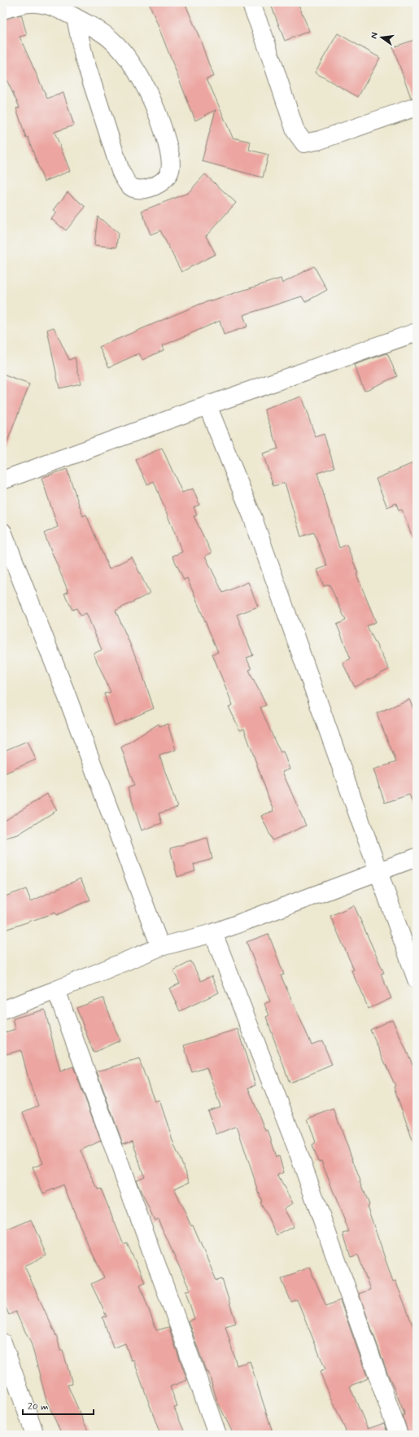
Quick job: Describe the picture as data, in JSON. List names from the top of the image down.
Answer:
{
  "scale_bar": "20 m",
  "north": "left"
}
